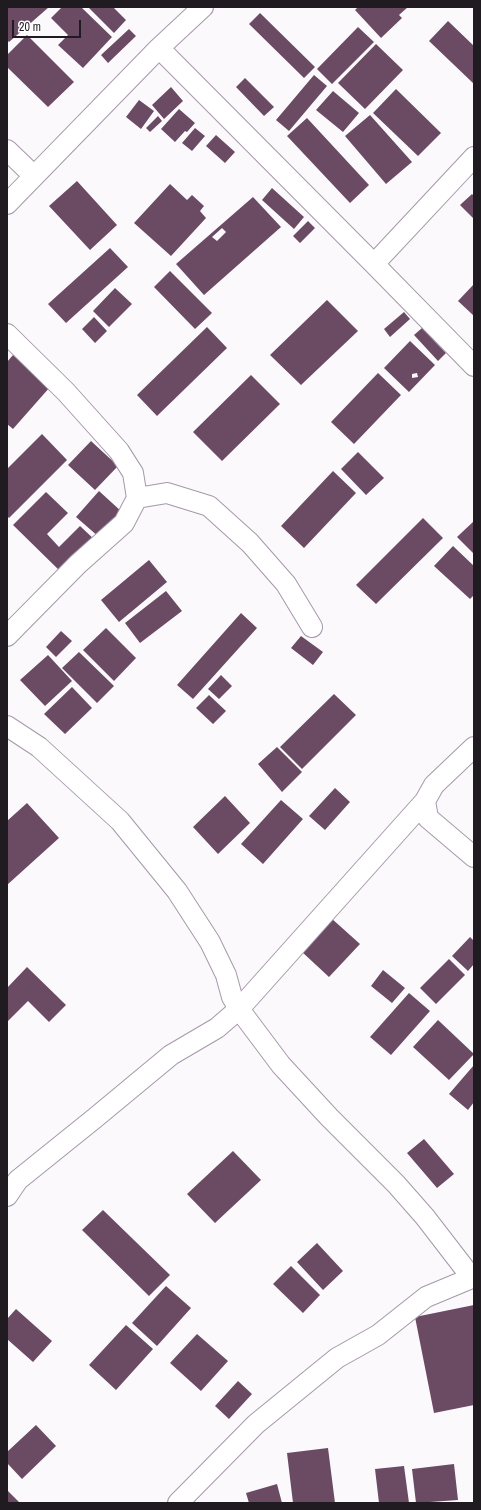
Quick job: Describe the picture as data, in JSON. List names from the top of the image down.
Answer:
{
  "scale_bar": "20 m"
}
